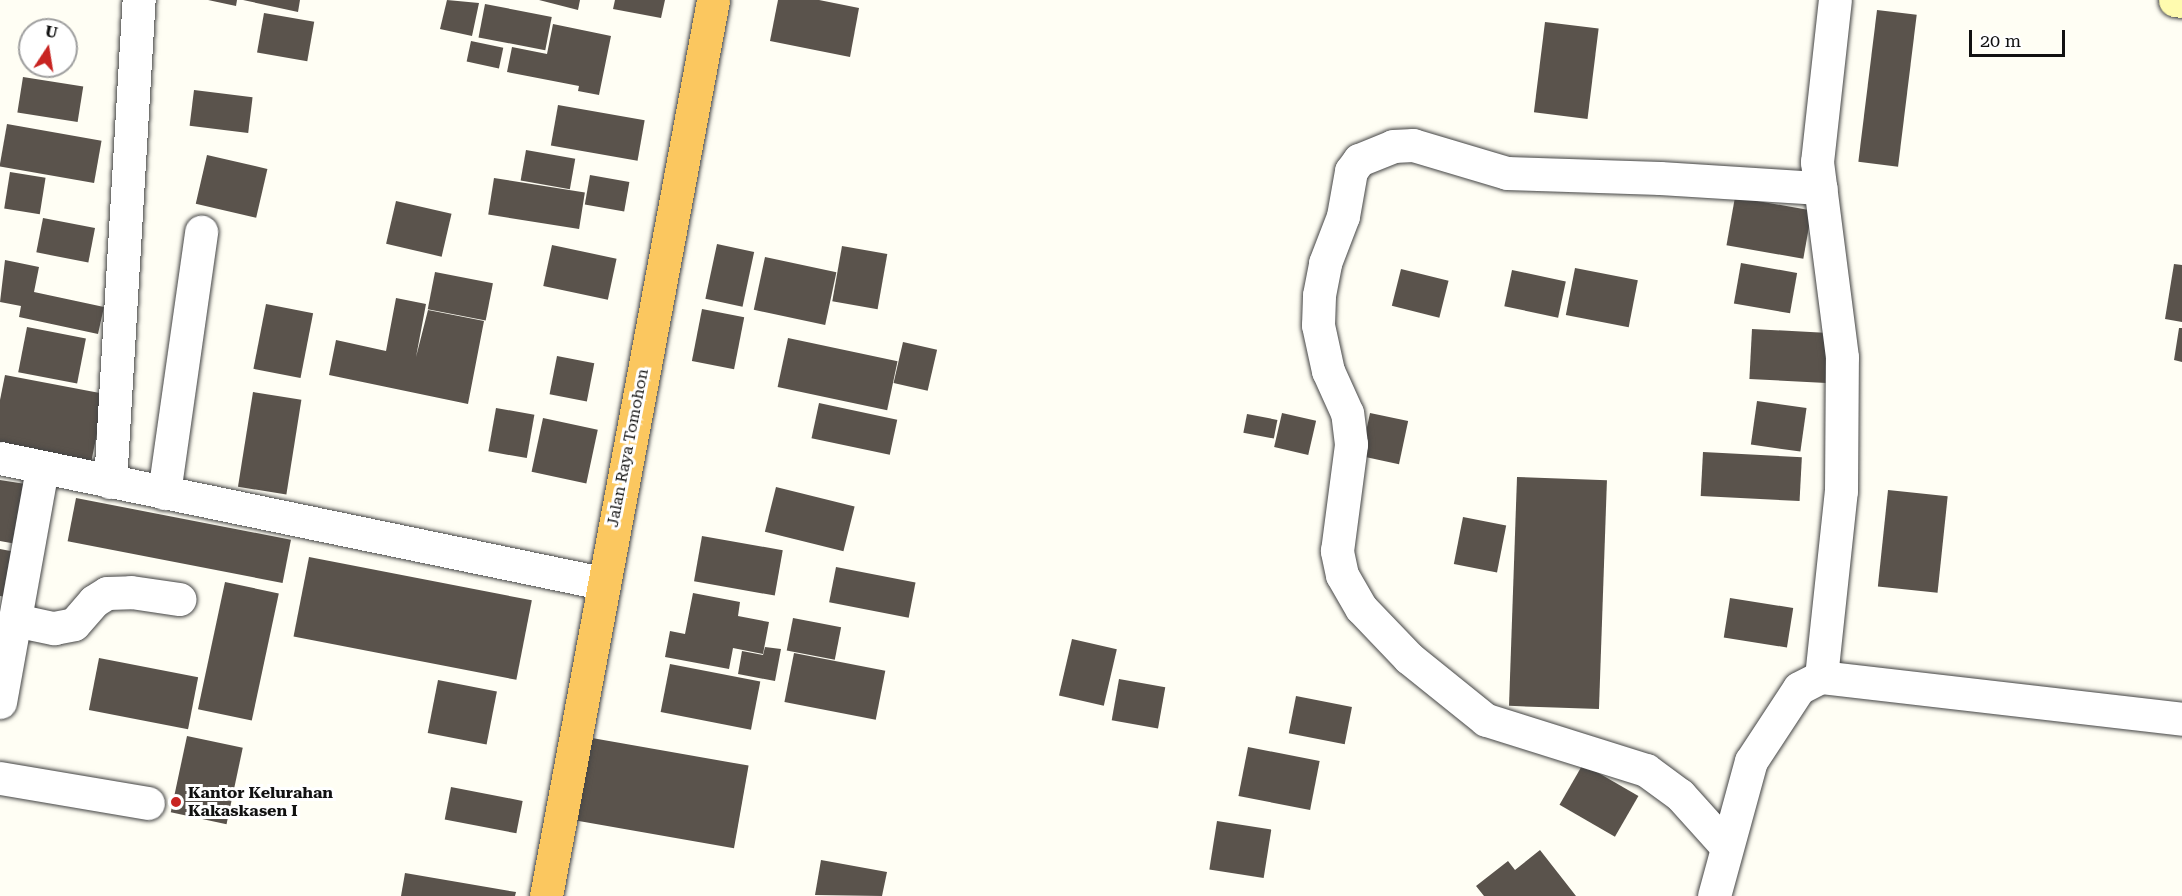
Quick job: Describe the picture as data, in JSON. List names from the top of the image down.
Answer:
{
  "streets": {
    "highway": ["Jalan Raya Tomohon"]
  },
  "places": ["Kantor Kelurahan Kakaskasen I"],
  "scale_bar": "20 m",
  "north": "top"
}
